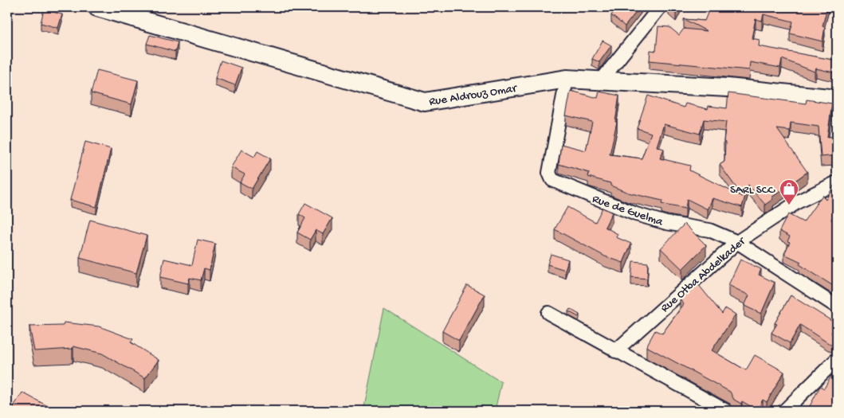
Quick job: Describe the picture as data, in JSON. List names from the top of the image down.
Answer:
{
  "streets": {
    "street": ["Rue Aldrouz Omar", "Rue de Guelma", "Rue Otba Abdelkader"]
  },
  "crossings": [
    ["Rue Aldrouz Omar", "Rue de Guelma"],
    ["Rue de Guelma", "Rue Otba Abdelkader"]
  ],
  "places": {
    "shop": ["SARL SCC"]
  }
}
